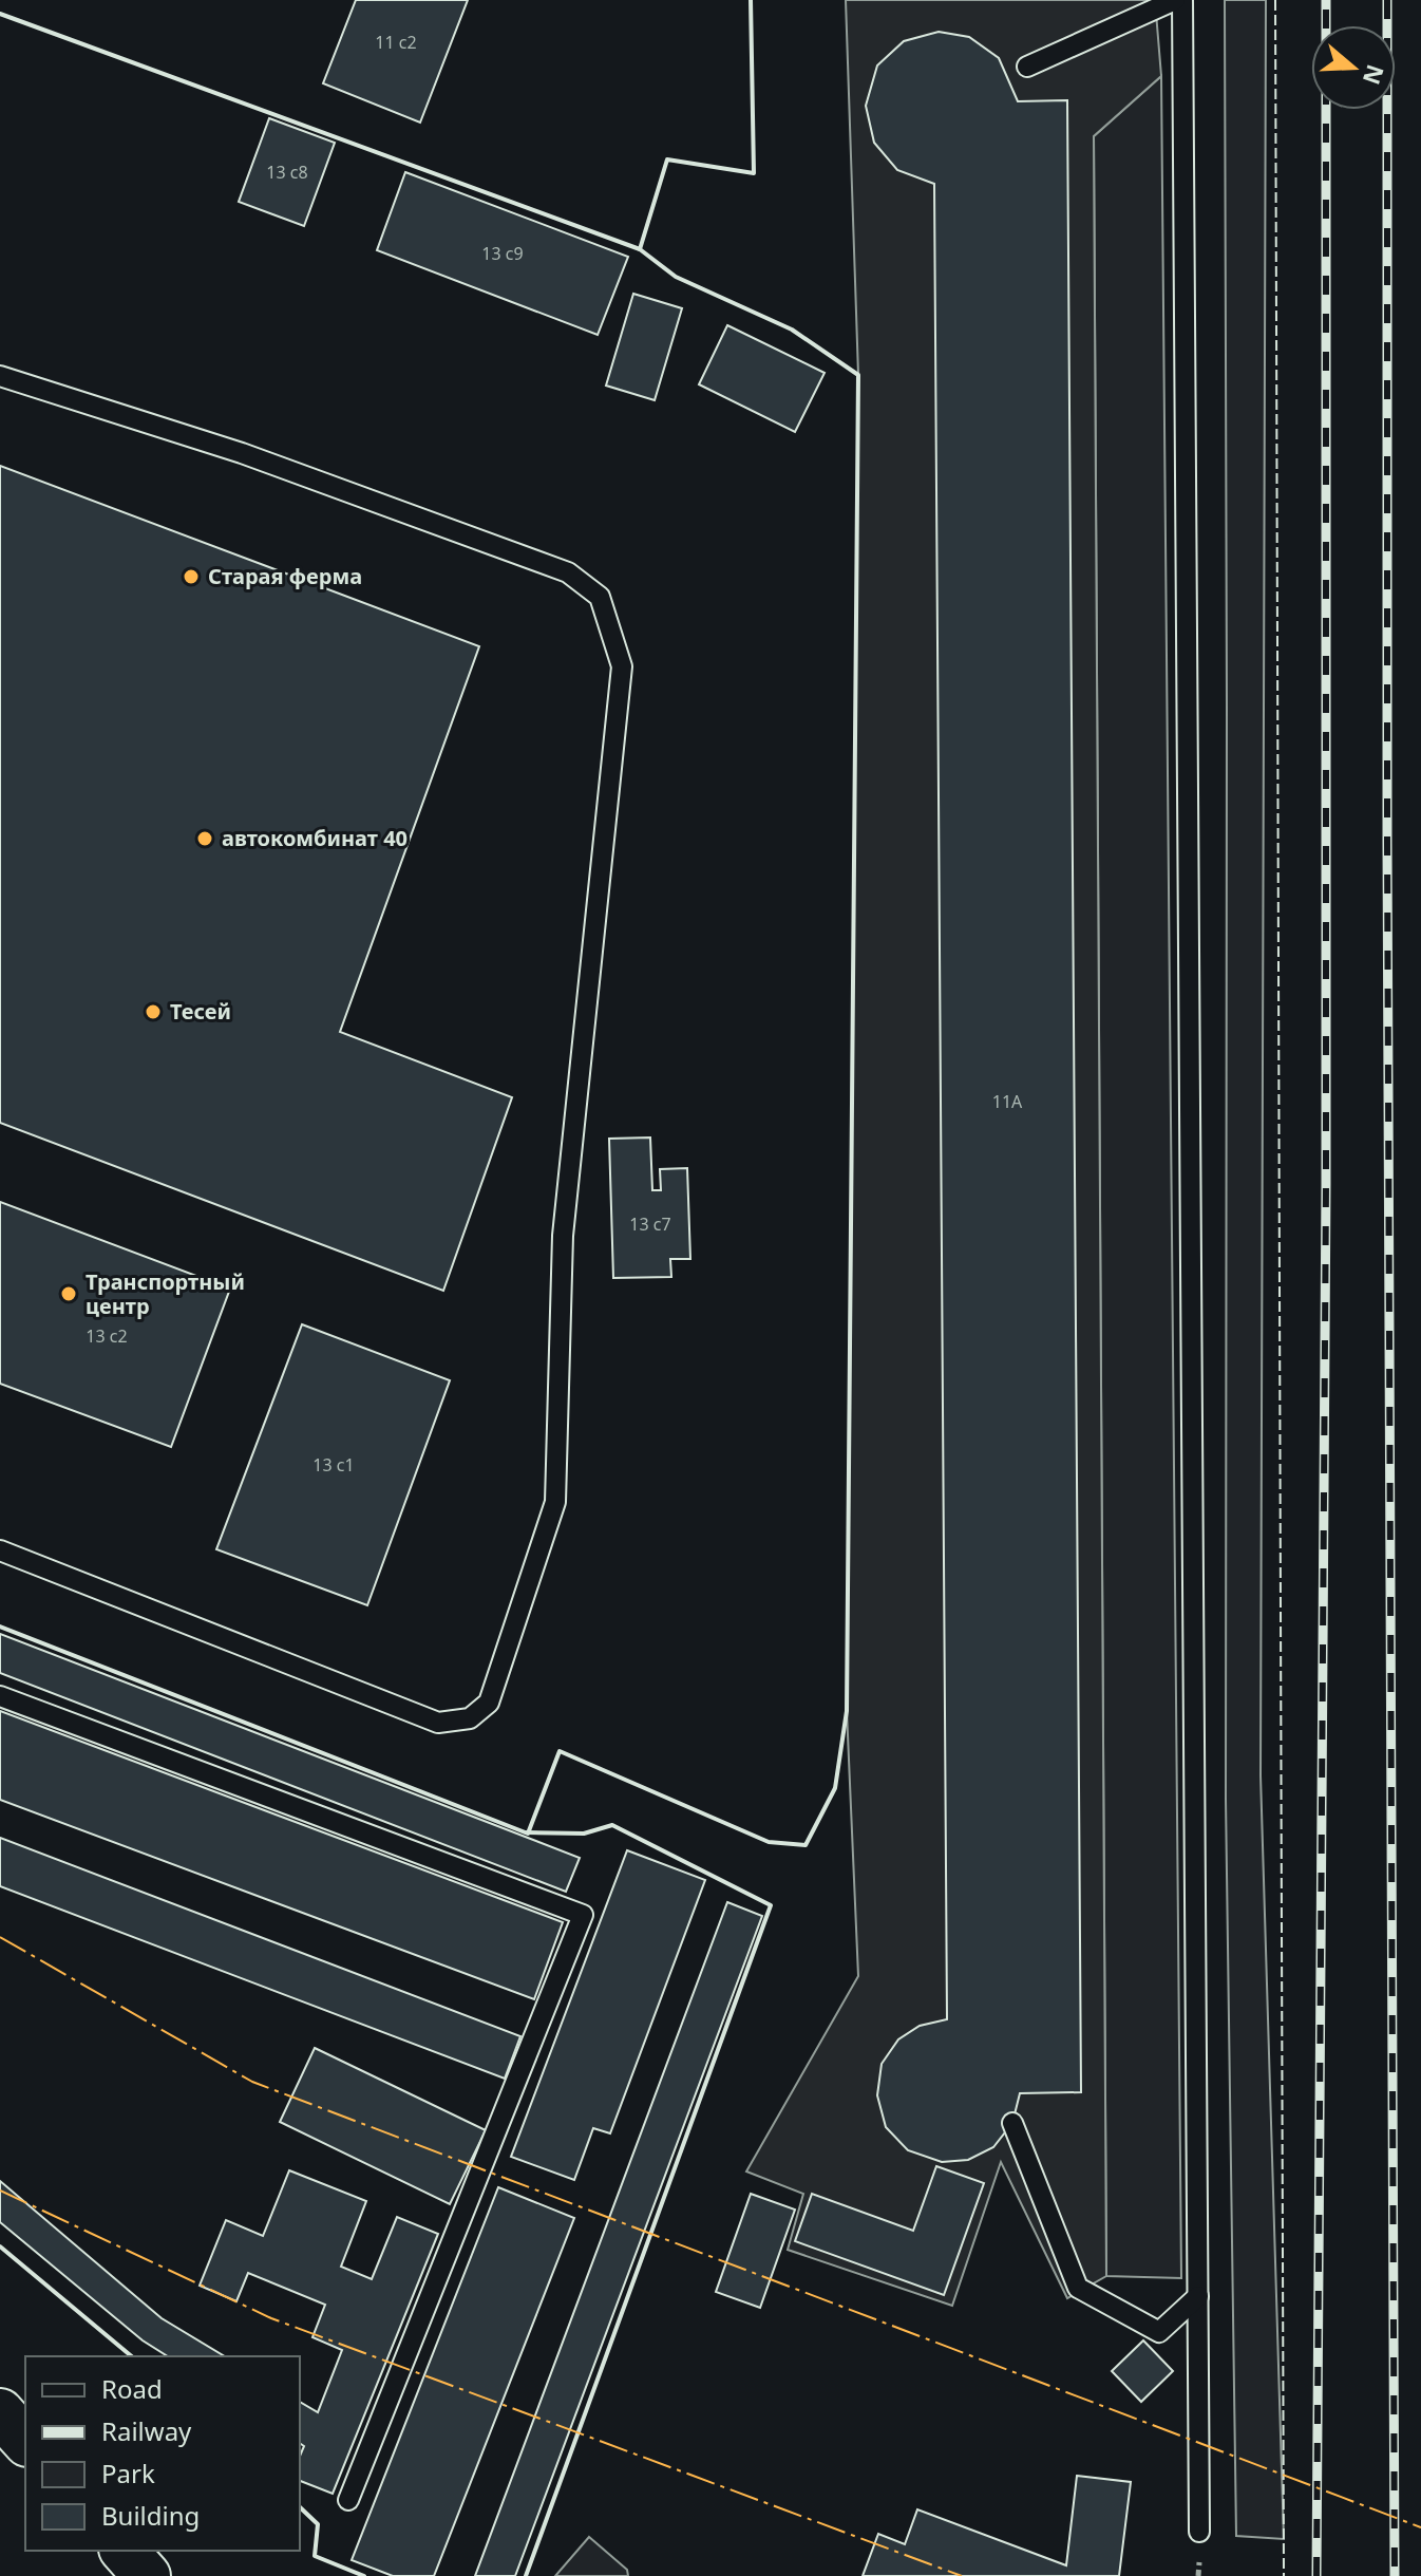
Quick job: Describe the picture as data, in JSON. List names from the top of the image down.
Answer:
{
  "places": [
    "Старая ферма",
    "автокомбинат 40",
    "Тесей",
    "Транспортный центр"
  ],
  "house_numbers": [
    "11 с2",
    "13 с8",
    "13 с9",
    "11А",
    "13 с7",
    "13 с2",
    "13 с1"
  ],
  "legend": [
    "Road",
    "Railway",
    "Park",
    "Building"
  ],
  "north": "right"
}
